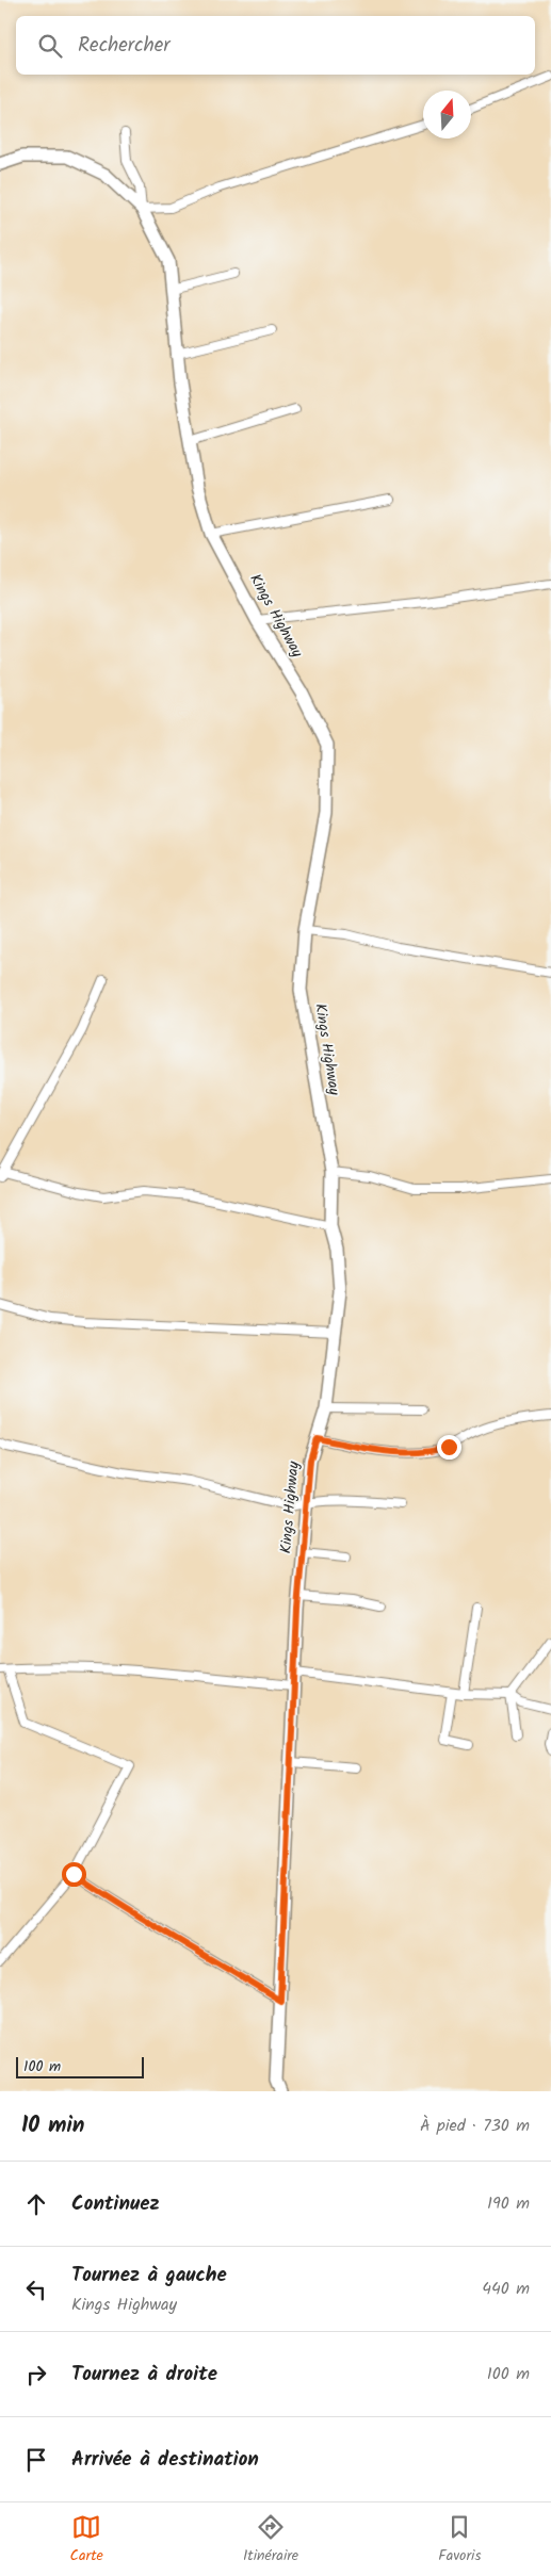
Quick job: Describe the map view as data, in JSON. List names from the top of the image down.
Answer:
{
  "streets": {
    "street": ["Kings Highway"]
  },
  "scale_bar": "100 m",
  "north": "top",
  "page": {
    "search": "Rechercher",
    "scale": "100 m",
    "heading": ["10 min", "À pied · 730 m"],
    "list": [
      ["Continuez", "190 m"],
      ["Tournez à gauche", "Kings Highway", "440 m"],
      ["Tournez à droite", "100 m"],
      "Arrivée à destination"
    ],
    "nav": ["Carte", "Itinéraire", "Favoris"]
  }
}
